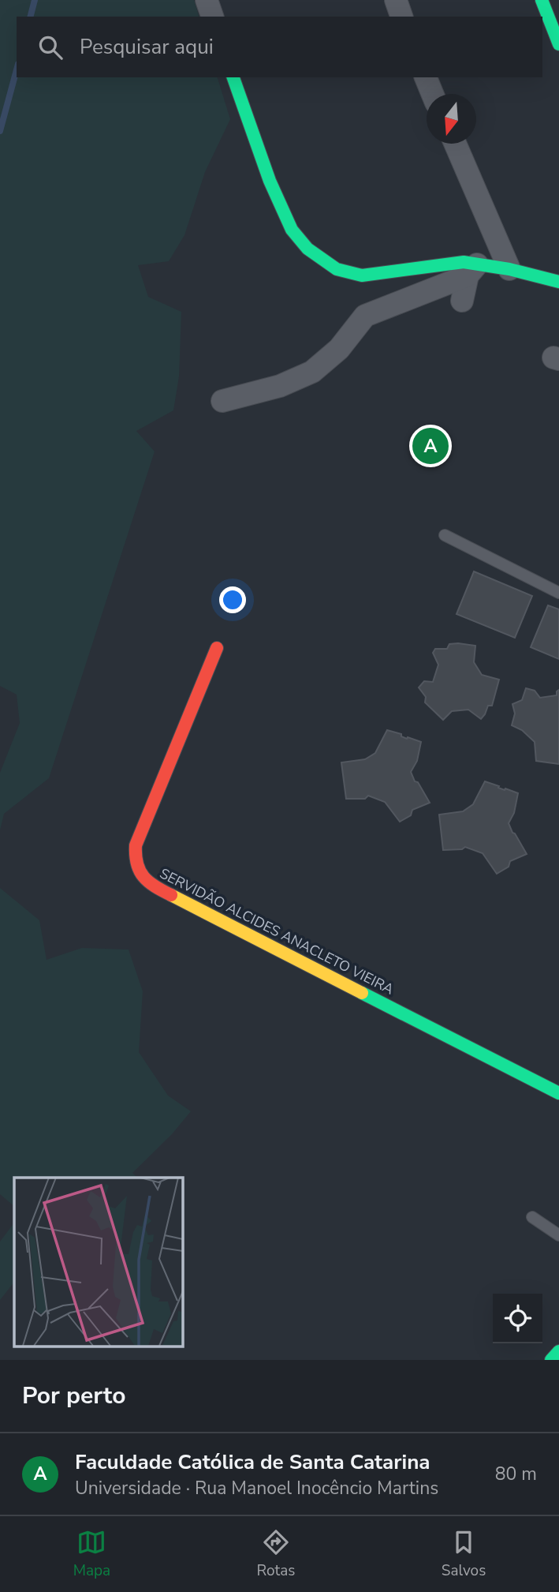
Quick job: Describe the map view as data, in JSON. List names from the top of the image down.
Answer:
{
  "streets": {
    "street": ["SERVIDÃO ALCIDES ANACLETO VIEIRA"]
  },
  "north": "bottom",
  "page": {
    "search": "Pesquisar aqui",
    "pins": "A",
    "heading": "Por perto",
    "list": [
      {
        "mark": "A",
        "name": "Faculdade Católica de Santa Catarina",
        "note": "Universidade · Rua Manoel Inocêncio Martins",
        "value": "80 m"
      }
    ],
    "nav": ["Mapa", "Rotas", "Salvos"]
  }
}
